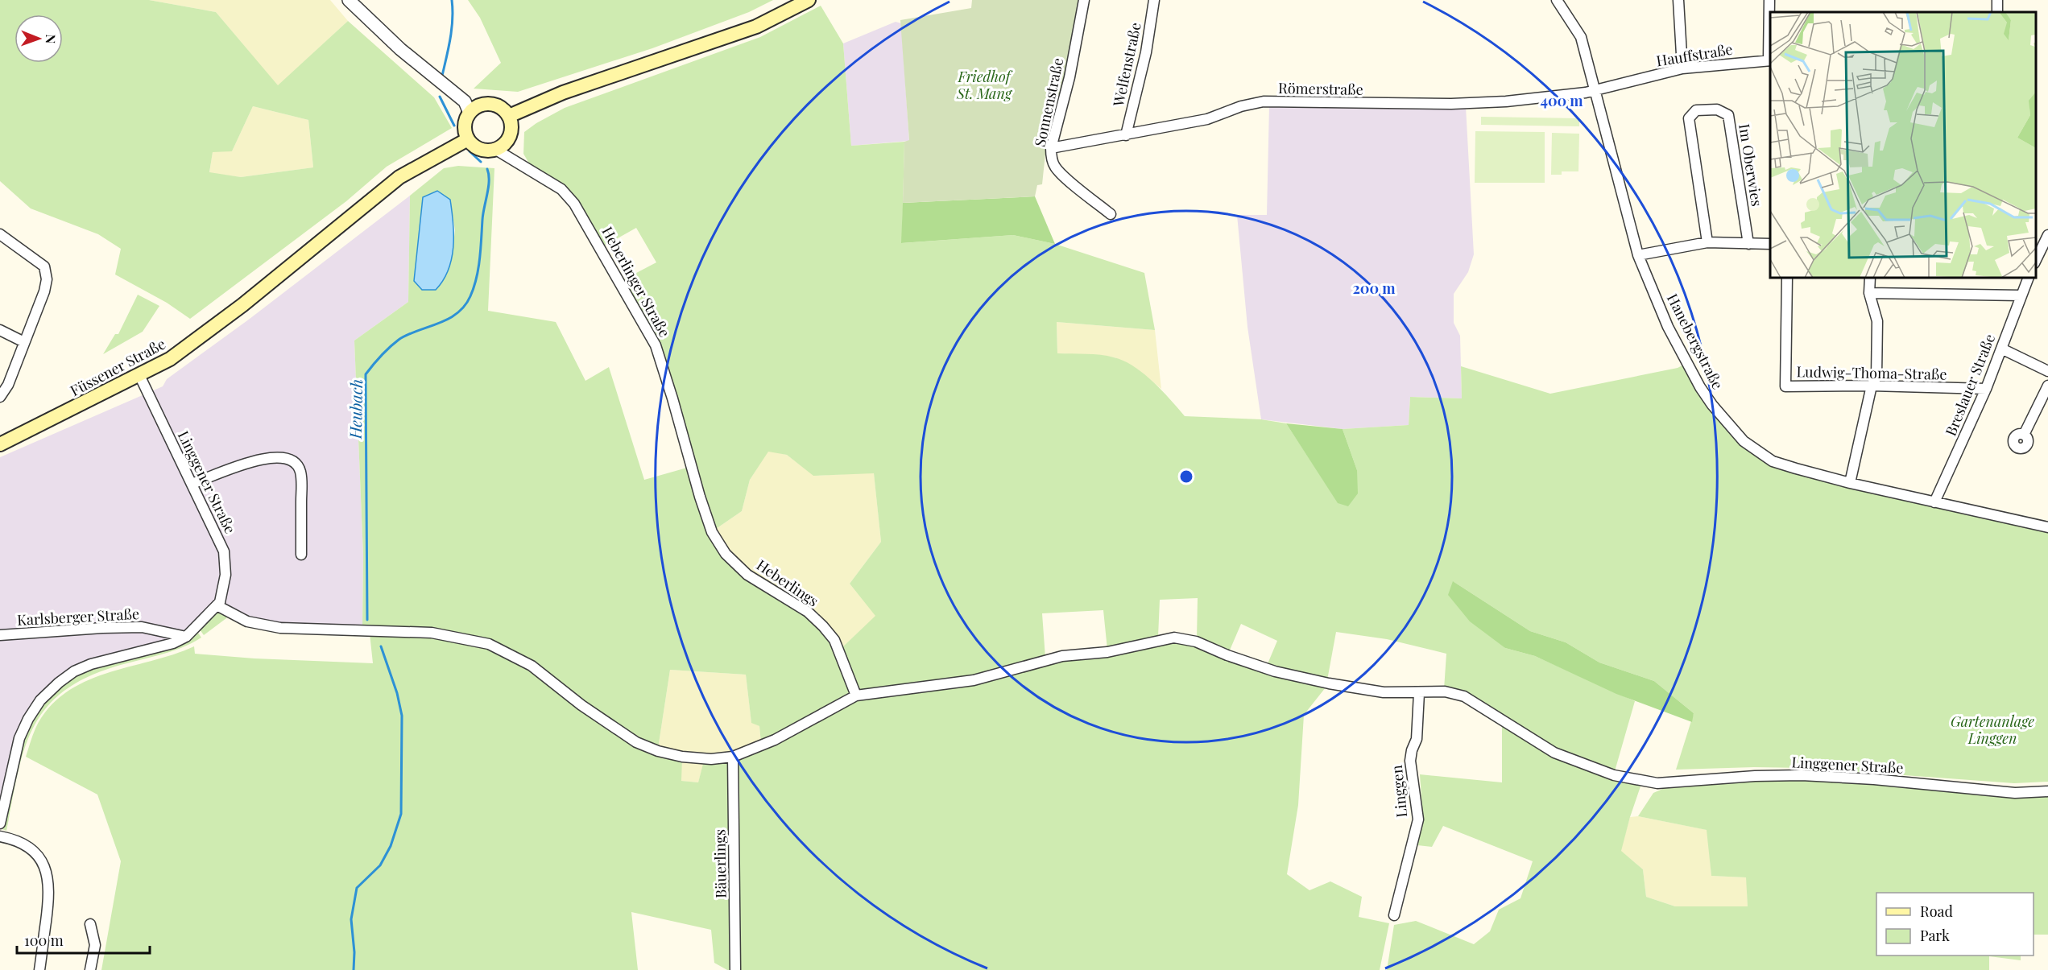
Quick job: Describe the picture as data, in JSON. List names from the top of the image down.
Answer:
{
  "streets": {
    "main road": ["Füssener Straße"],
    "street": [
      "Hauffstraße",
      "Welfenstraße",
      "Römerstraße",
      "Sonnenstraße",
      "Im Oberwies",
      "Heberlinger Straße",
      "Hanebergstraße",
      "Ludwig-Thoma-Straße",
      "Breslauer Straße",
      "Linggener Straße",
      "Heberlings",
      "Karlsberger Straße",
      "Linggen",
      "Bäuerlings"
    ]
  },
  "crossings": [
    ["Hauffstraße", "Römerstraße"],
    ["Hauffstraße", "Hanebergstraße"],
    ["Welfenstraße", "Römerstraße"],
    ["Römerstraße", "Sonnenstraße"],
    ["Römerstraße", "Hanebergstraße"],
    ["Heberlinger Straße", "Füssener Straße"],
    ["Heberlinger Straße", "Heberlings"],
    ["Hanebergstraße", "Breslauer Straße"],
    ["Füssener Straße", "Linggener Straße"],
    ["Ludwig-Thoma-Straße", "Breslauer Straße"],
    ["Linggener Straße", "Heberlings"],
    ["Linggener Straße", "Linggen"]
  ],
  "water": ["Heubach"],
  "parks": ["Friedhof St. Mang", "Gartenanlage Linggen"],
  "legend": ["Road", "Park"],
  "scale_bar": "100 m",
  "north": "right",
  "rings": ["400 m", "200 m"]
}
